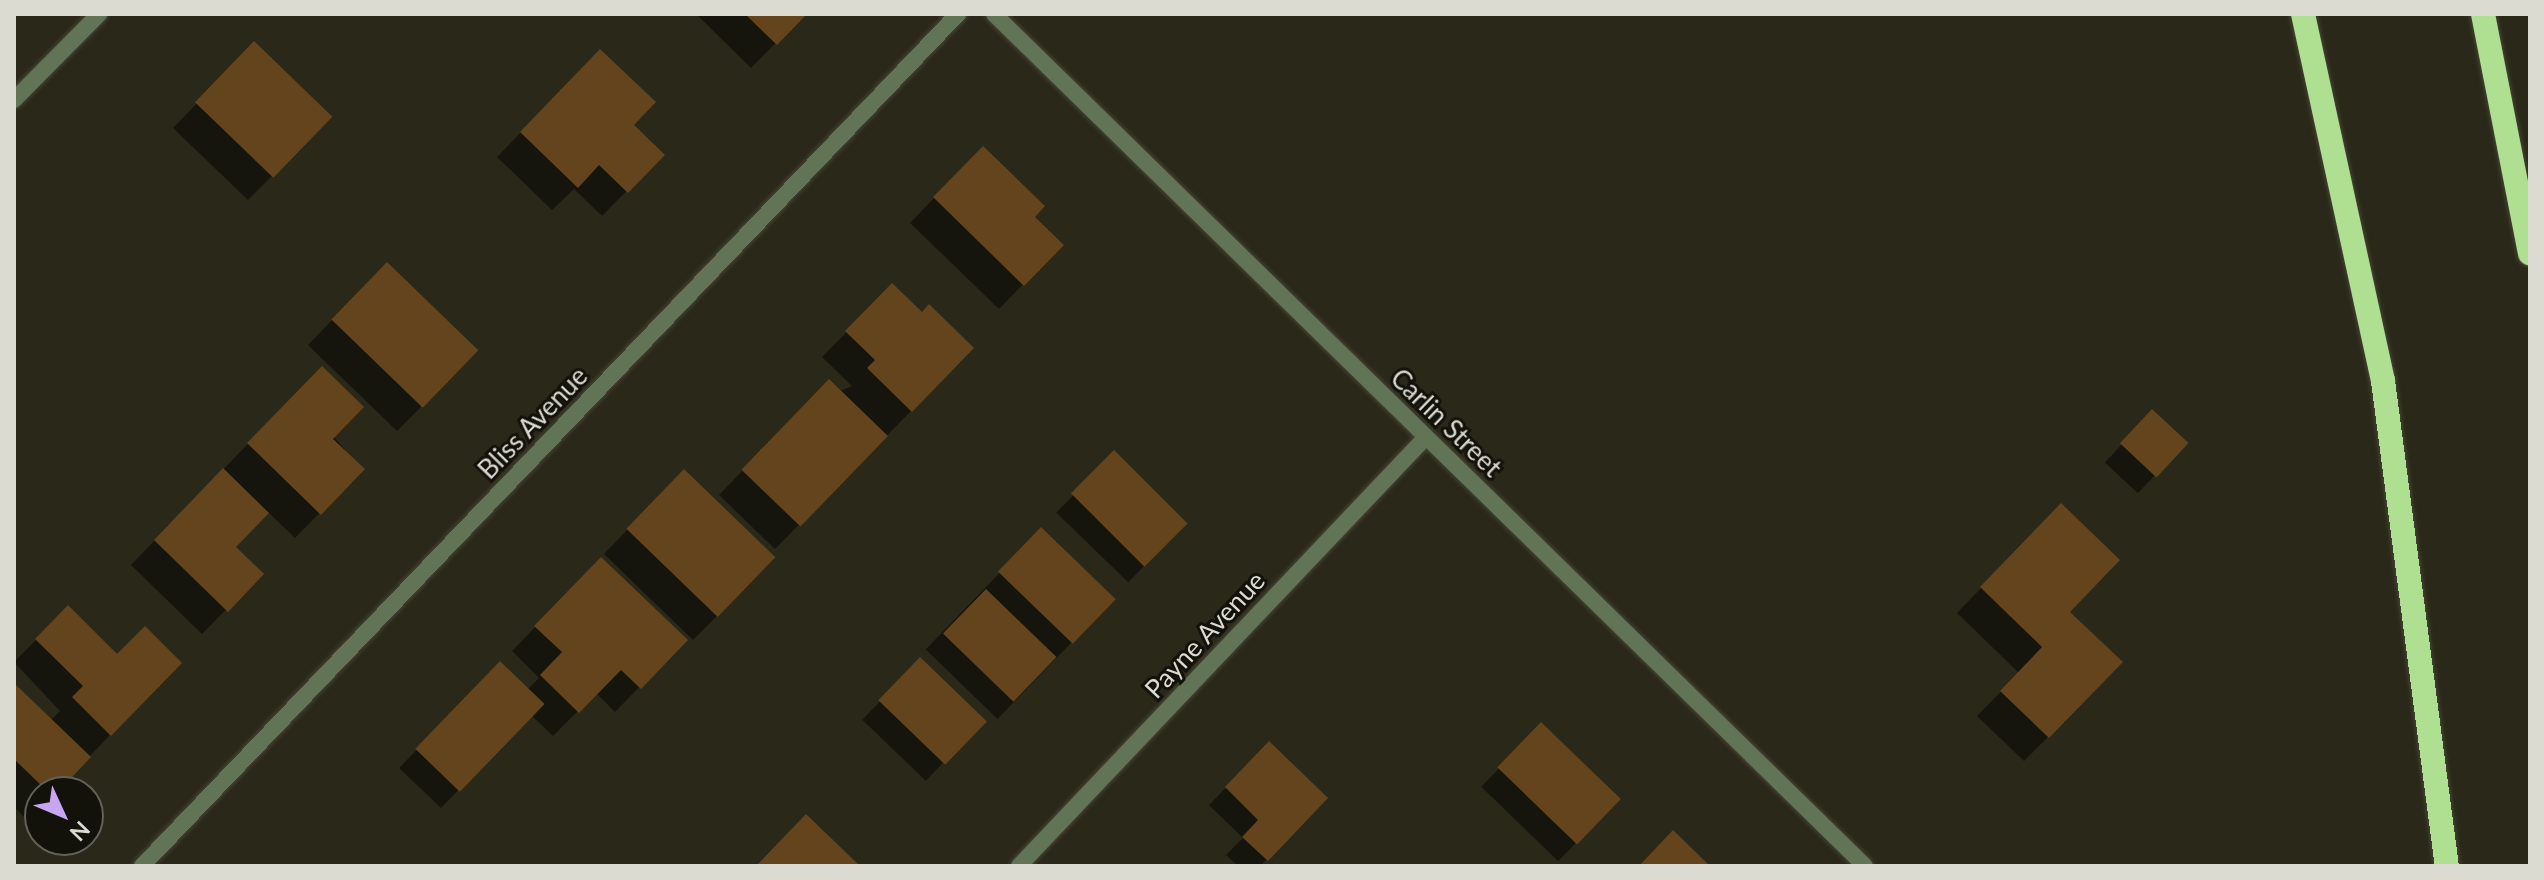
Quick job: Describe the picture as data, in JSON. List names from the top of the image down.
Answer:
{
  "streets": {
    "street": ["Bliss Avenue", "Carlin Street", "Payne Avenue"]
  },
  "crossings": [
    ["Carlin Street", "Payne Avenue"]
  ],
  "north": "bottom right"
}
